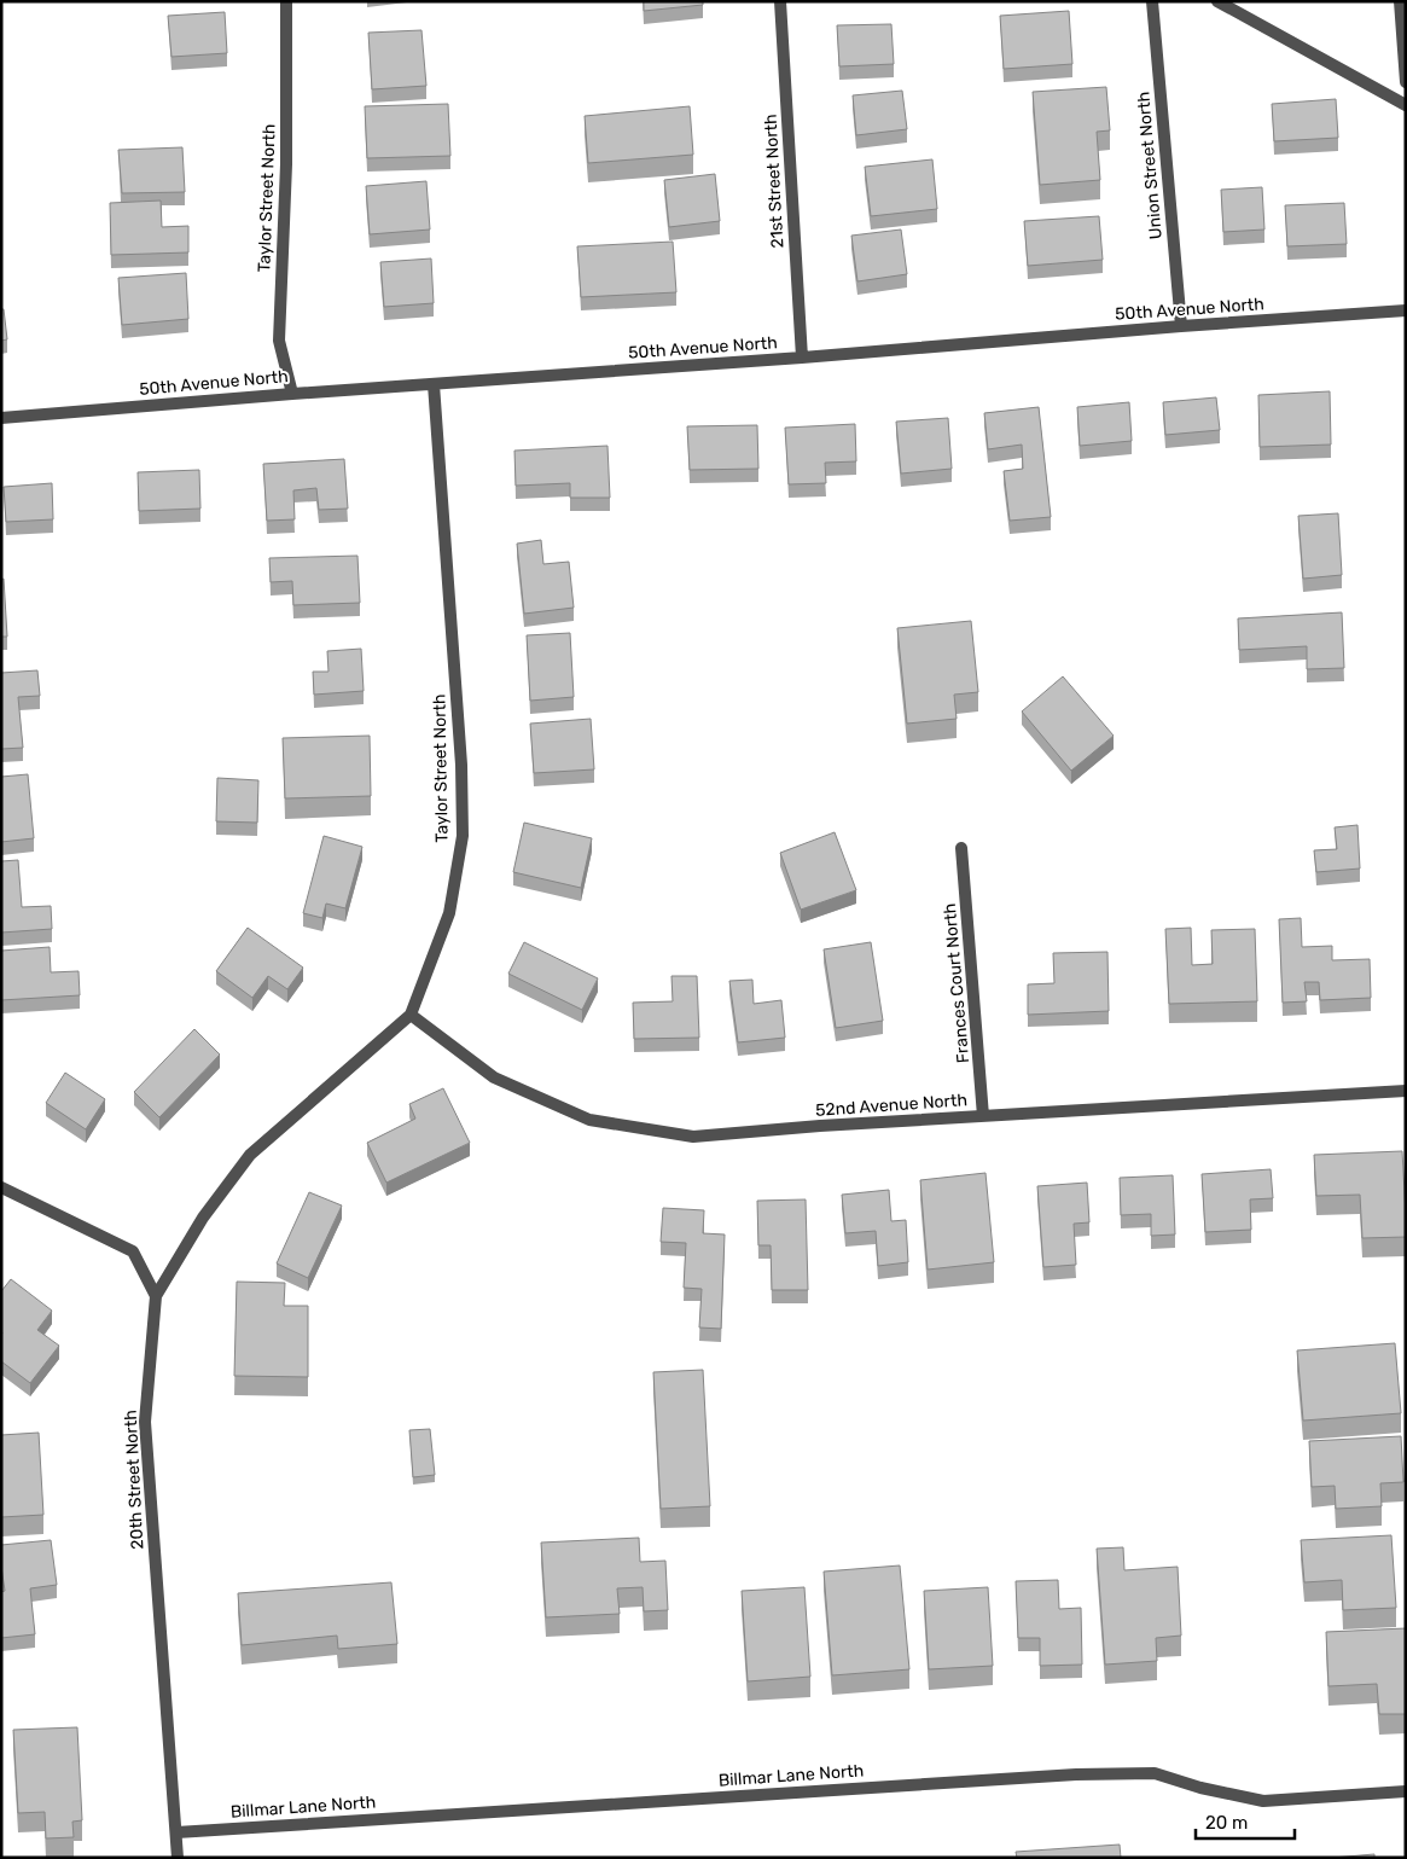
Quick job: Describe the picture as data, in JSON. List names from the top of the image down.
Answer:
{
  "streets": {
    "street": [
      "Union Street North",
      "21st Street North",
      "Taylor Street North",
      "50th Avenue North",
      "Frances Court North",
      "52nd Avenue North",
      "20th Street North",
      "Billmar Lane North"
    ]
  },
  "crossings": [
    ["Union Street North", "50th Avenue North"],
    ["21st Street North", "50th Avenue North"],
    ["Taylor Street North", "50th Avenue North"],
    ["Taylor Street North", "52nd Avenue North"],
    ["Taylor Street North", "20th Street North"],
    ["Frances Court North", "52nd Avenue North"],
    ["20th Street North", "Billmar Lane North"]
  ],
  "scale_bar": "20 m"
}
